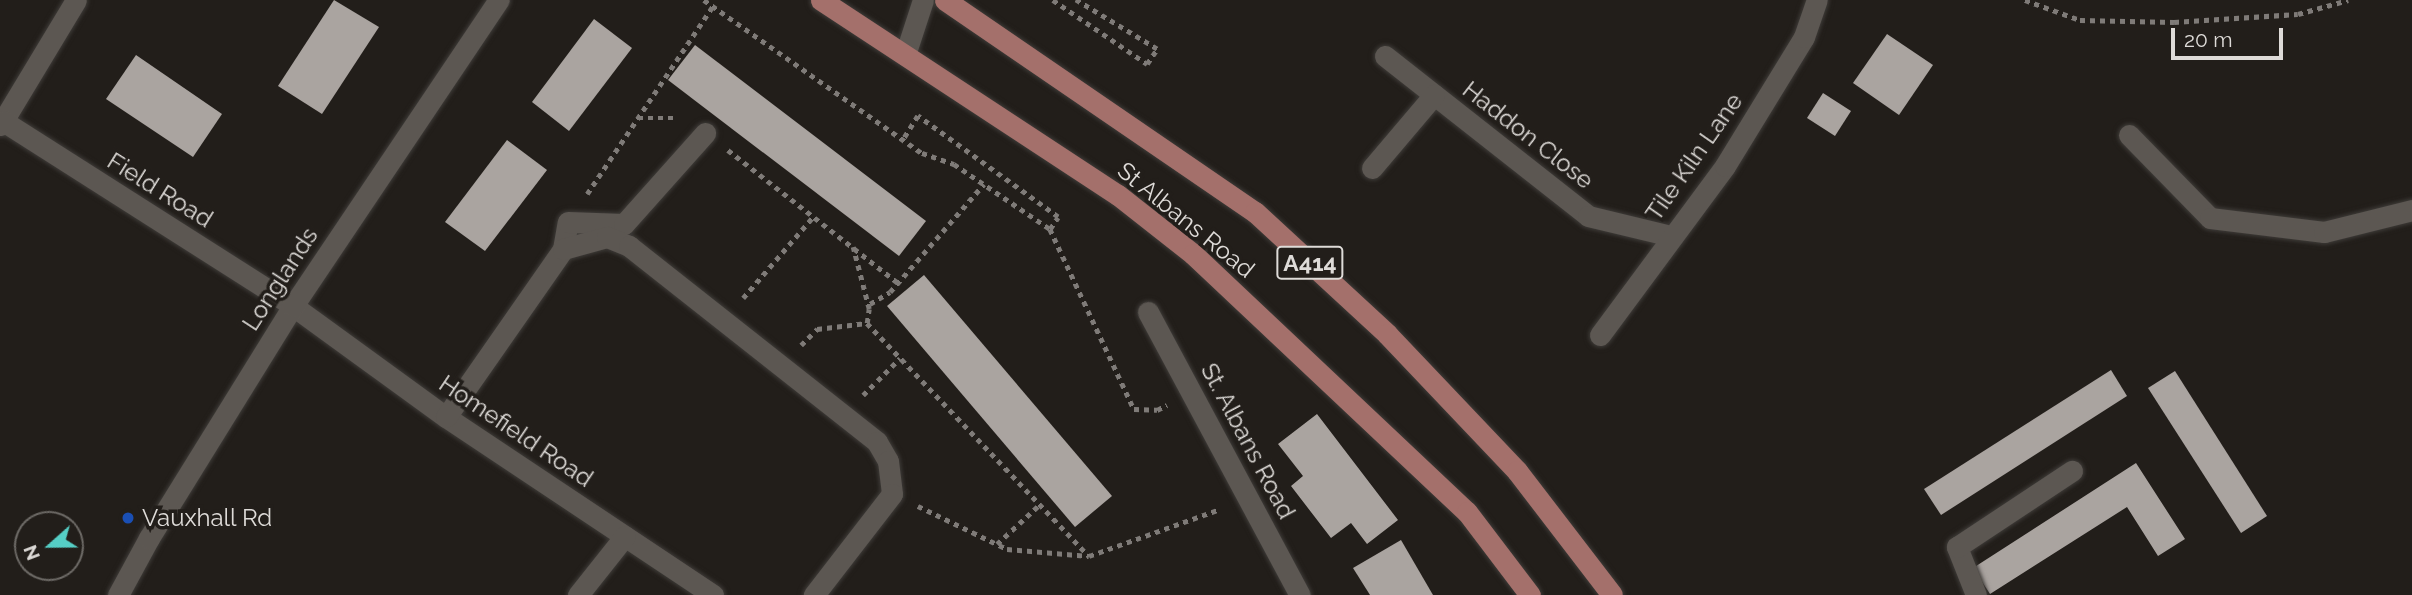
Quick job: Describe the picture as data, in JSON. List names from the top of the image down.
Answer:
{
  "streets": {
    "main road": ["St Albans Road", "A414"],
    "street": [
      "Haddon Close",
      "Tile Kiln Lane",
      "Field Road",
      "Longlands",
      "Homefield Road",
      "St. Albans Road"
    ]
  },
  "crossings": [
    ["Haddon Close", "Tile Kiln Lane"],
    ["Field Road", "Longlands"],
    ["Field Road", "Homefield Road"],
    ["Longlands", "Homefield Road"]
  ],
  "places": ["Vauxhall Rd"],
  "scale_bar": "20 m",
  "north": "left"
}
